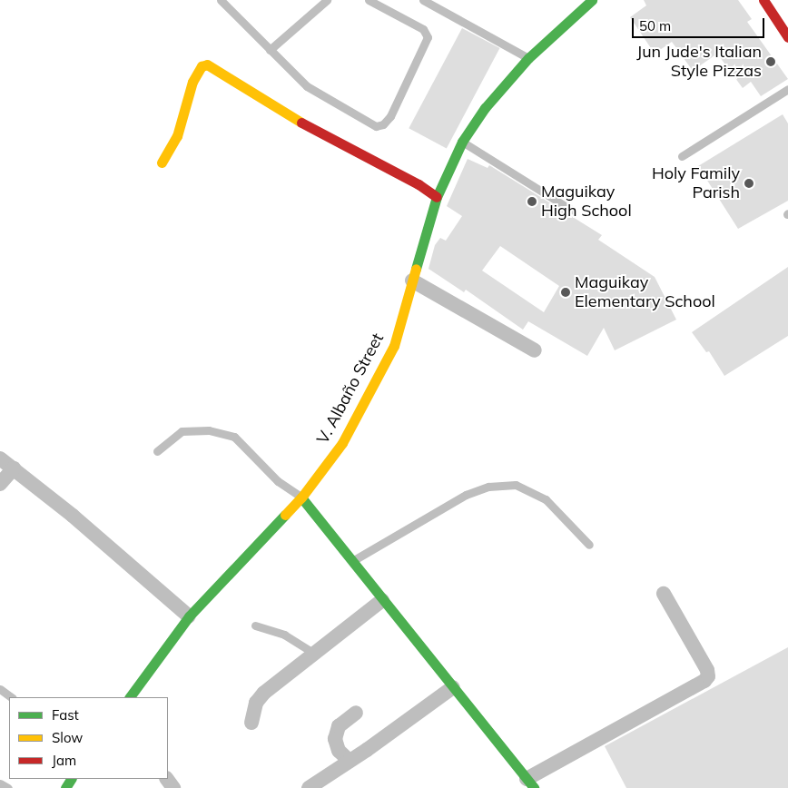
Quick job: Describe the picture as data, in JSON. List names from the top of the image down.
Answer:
{
  "streets": {
    "street": ["V. Albaño Street"]
  },
  "places": [
    "Jun Jude's Italian Style Pizzas",
    "Holy Family Parish",
    "Maguikay High School",
    "Maguikay Elementary School"
  ],
  "legend": ["Fast", "Slow", "Jam"],
  "scale_bar": "50 m"
}
